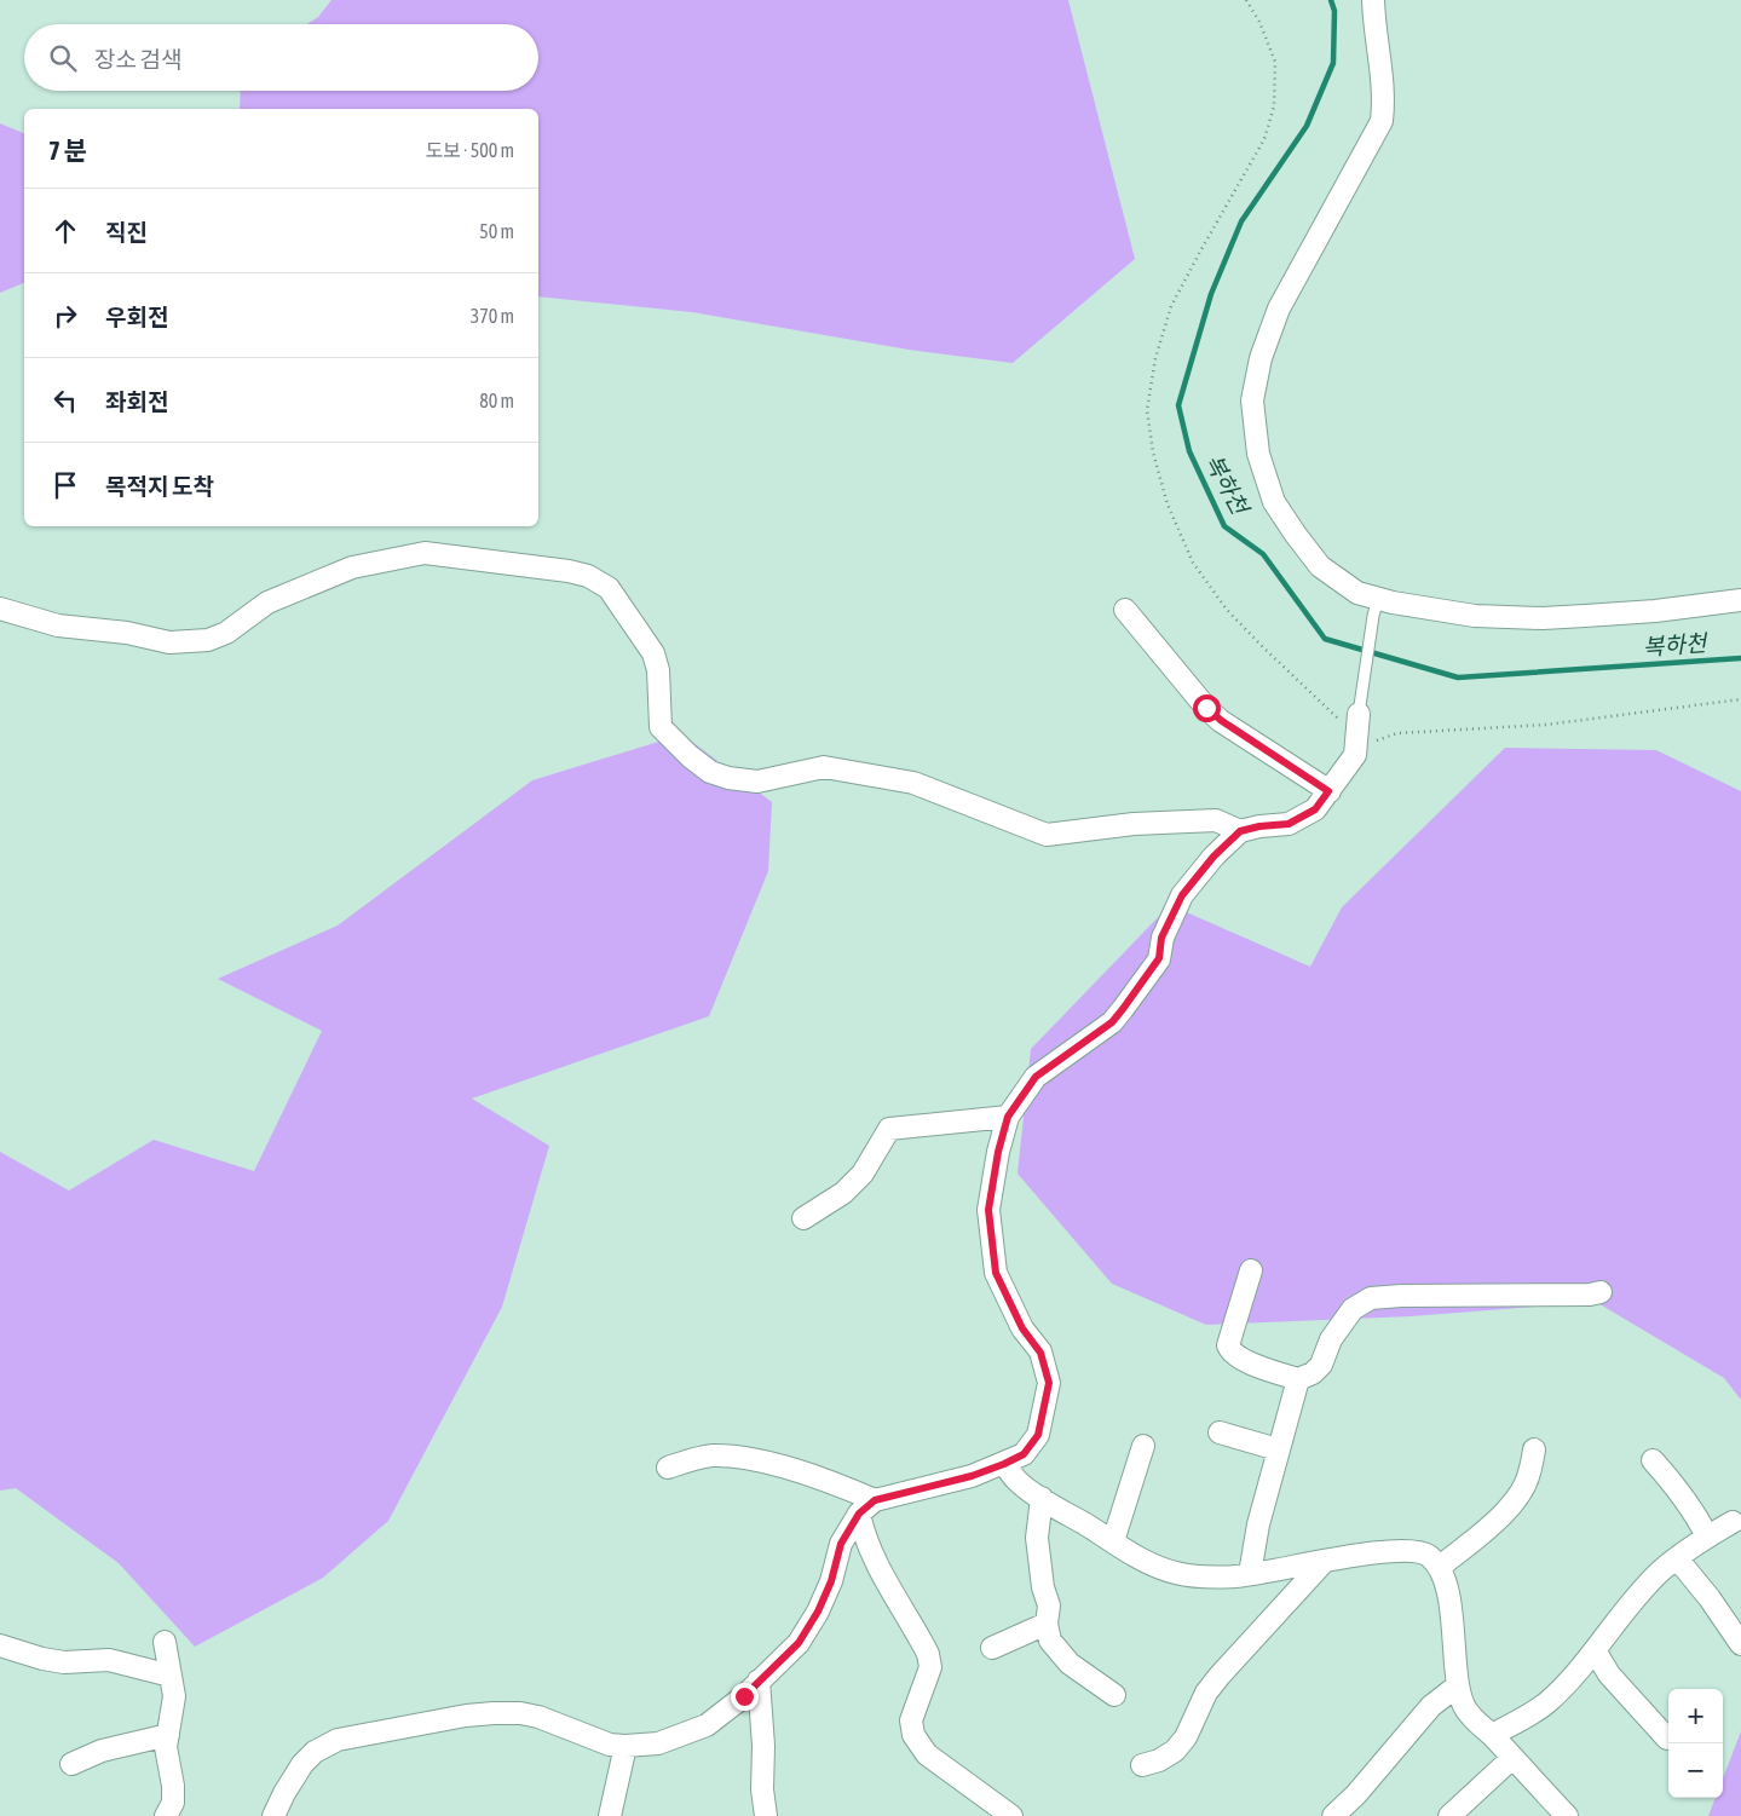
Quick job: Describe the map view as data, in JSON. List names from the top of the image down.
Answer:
{
  "water": ["복하천"],
  "page": {
    "search": "장소 검색",
    "heading": ["7 분", "도보 · 500 m"],
    "list": [
      ["직진", "50 m"],
      ["우회전", "370 m"],
      ["좌회전", "80 m"],
      "목적지 도착"
    ],
    "map_buttons": ["+", "−"]
  }
}
